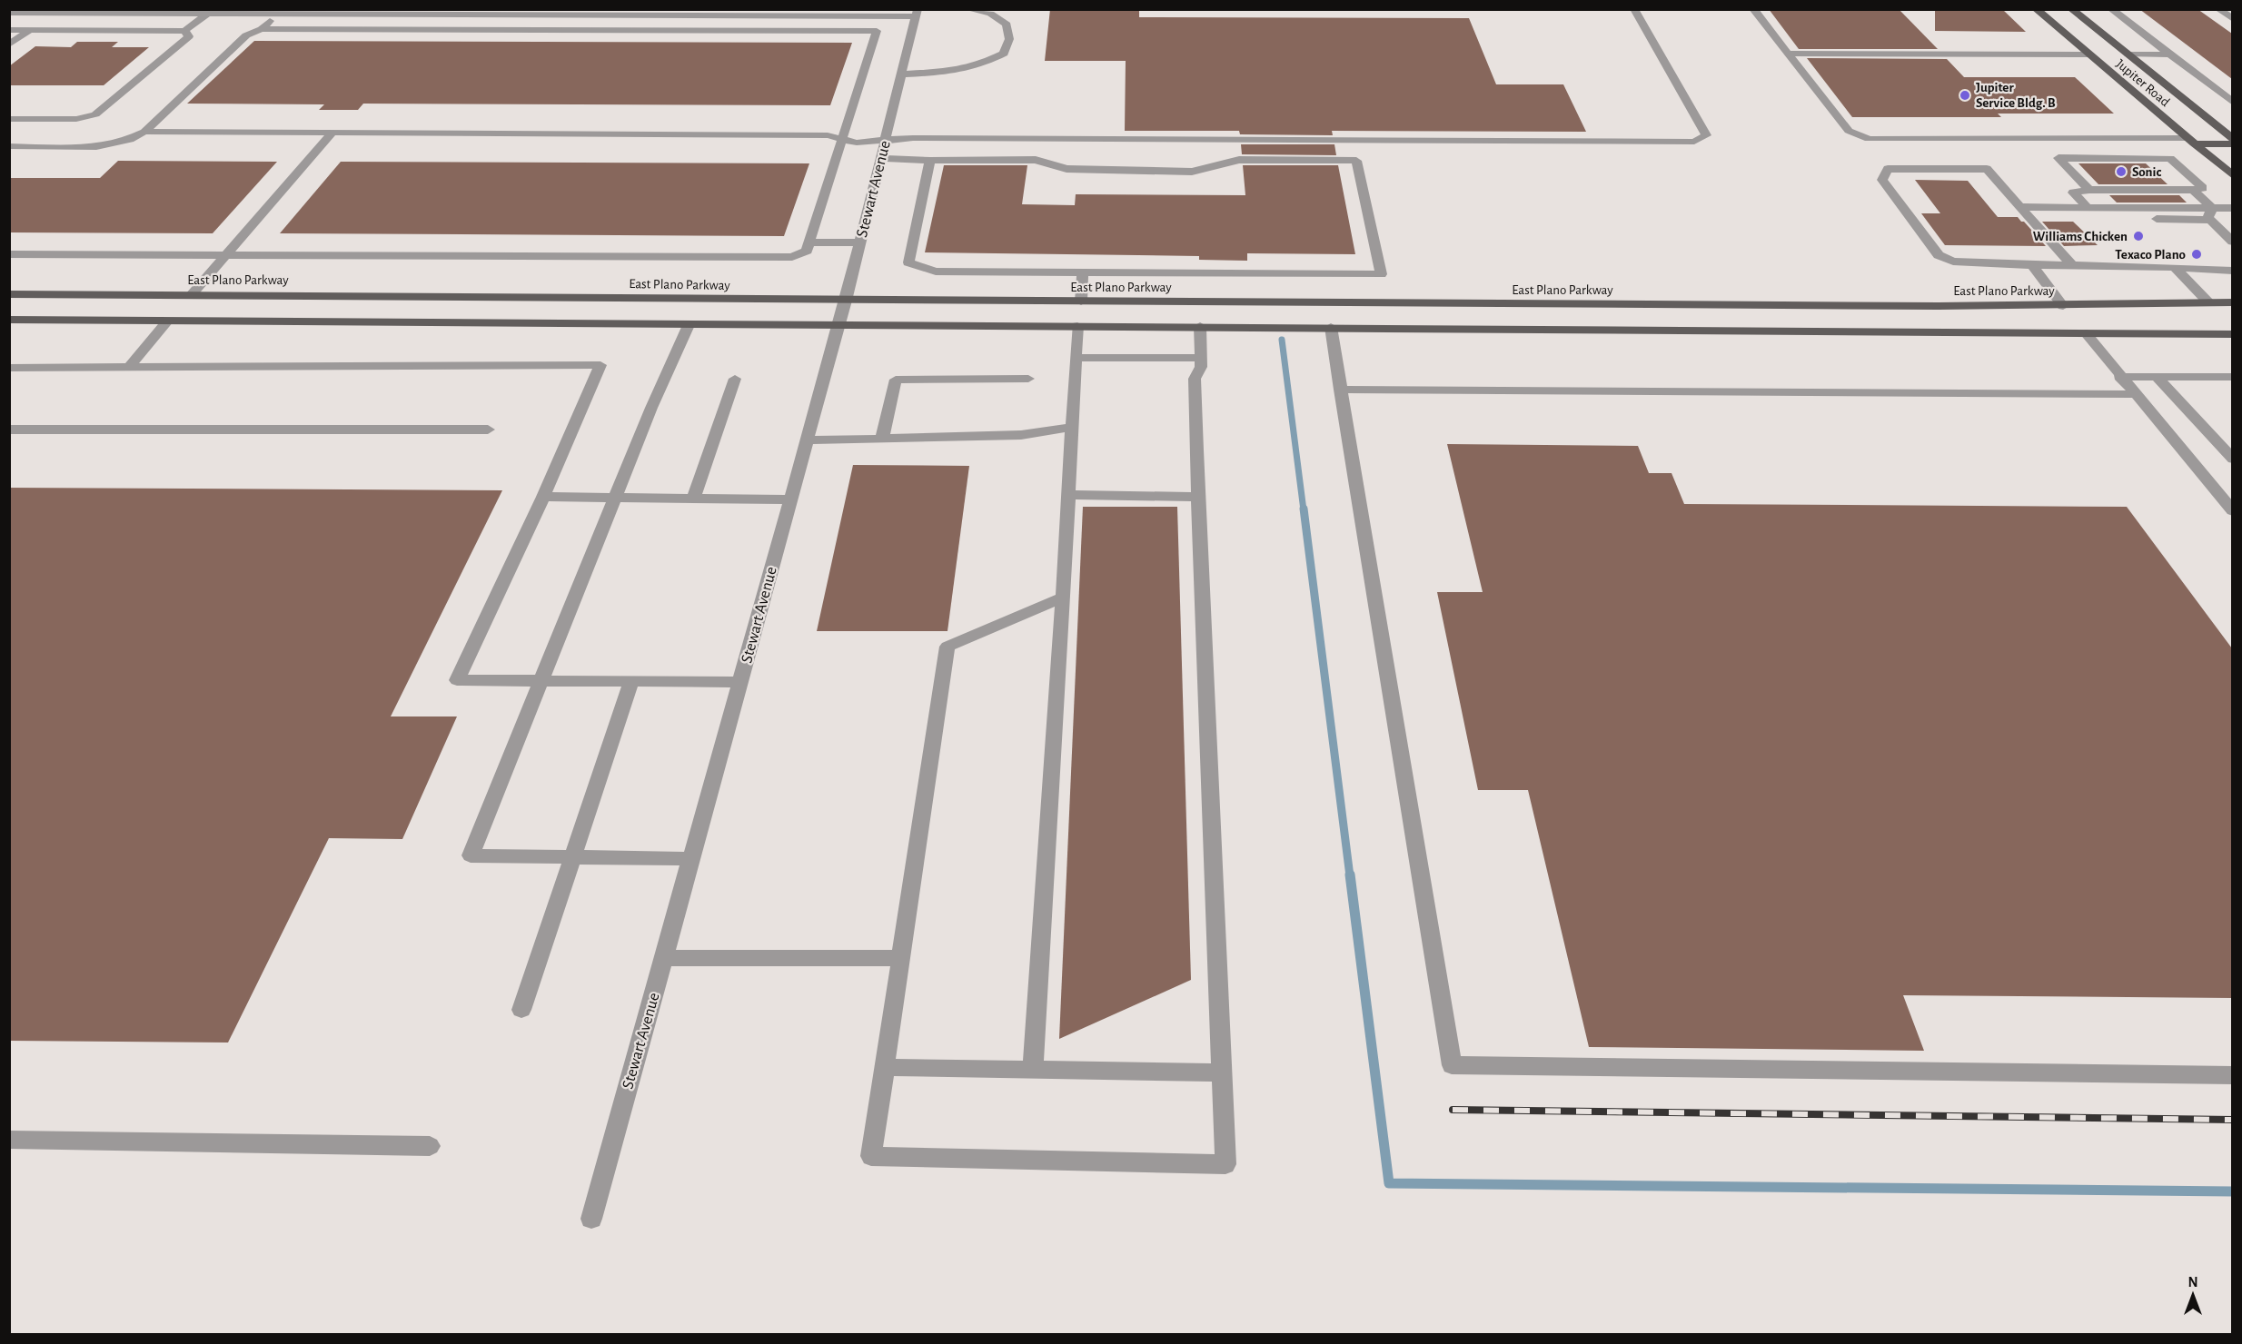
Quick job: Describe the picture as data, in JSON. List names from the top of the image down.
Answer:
{
  "streets": {
    "main road": ["Jupiter Road", "East Plano Parkway"],
    "street": ["Stewart Avenue"]
  },
  "crossings": [
    ["Stewart Avenue", "East Plano Parkway"]
  ],
  "places": [
    "Jupiter Service Bldg. B",
    "Sonic",
    "Williams Chicken",
    "Texaco Plano"
  ],
  "north": "top"
}
